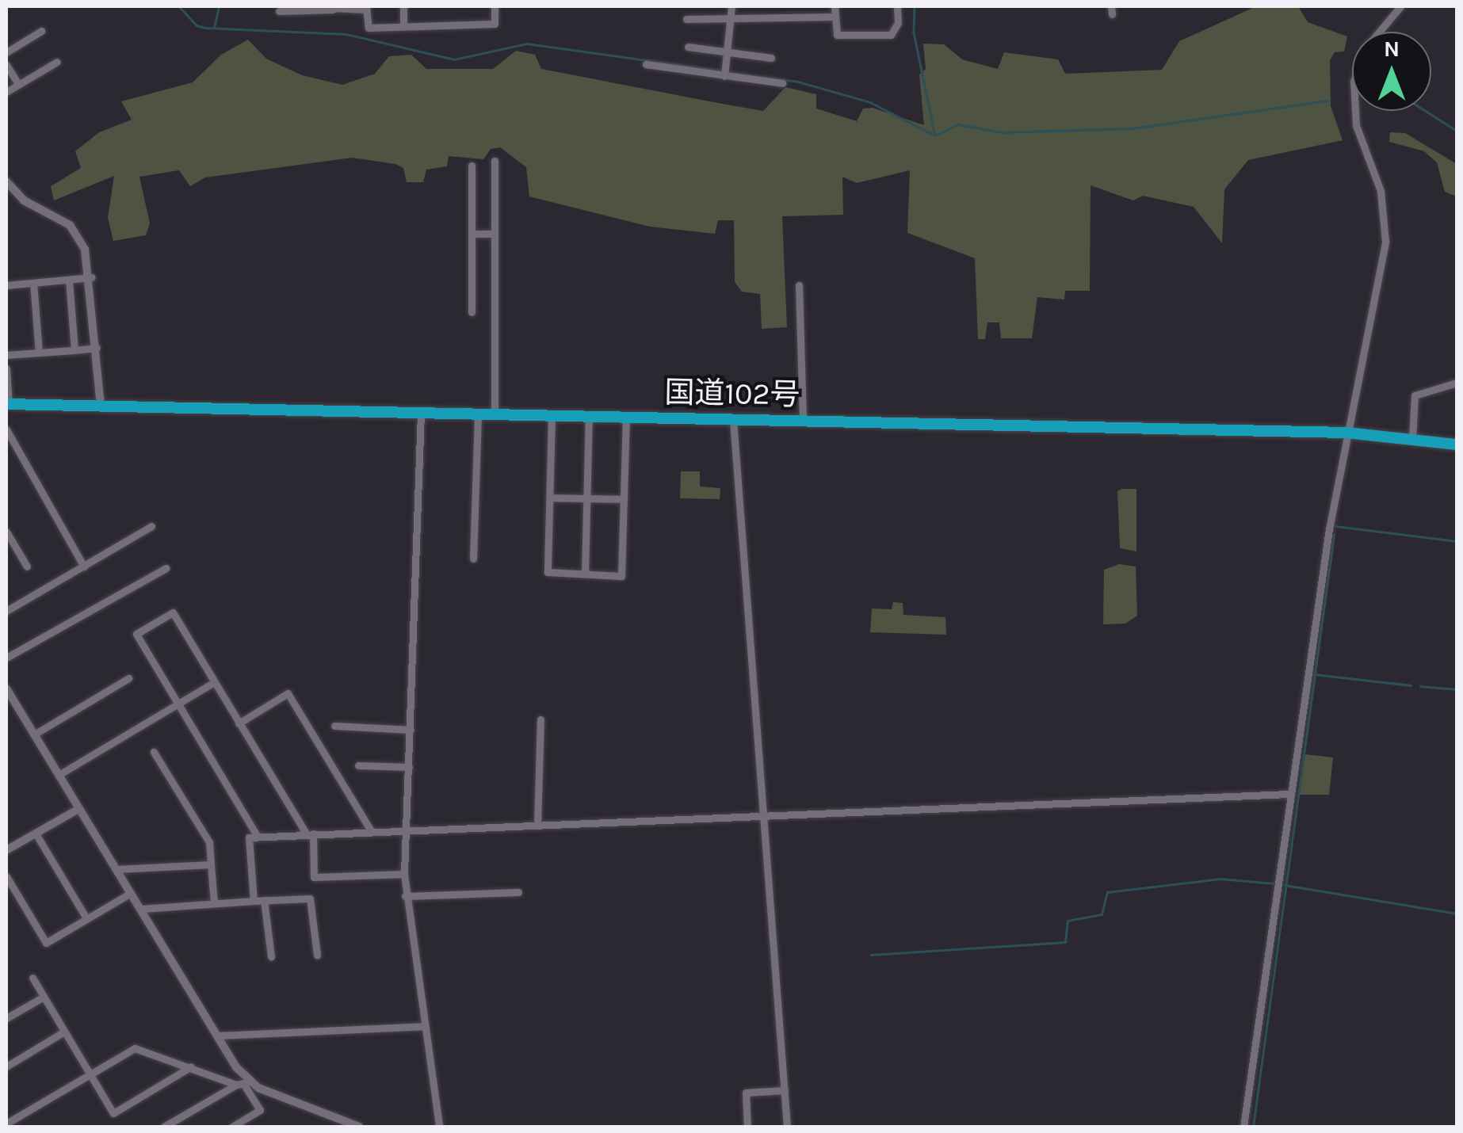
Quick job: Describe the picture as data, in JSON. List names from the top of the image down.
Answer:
{
  "streets": {
    "highway": ["国道102号"]
  },
  "north": "top"
}
